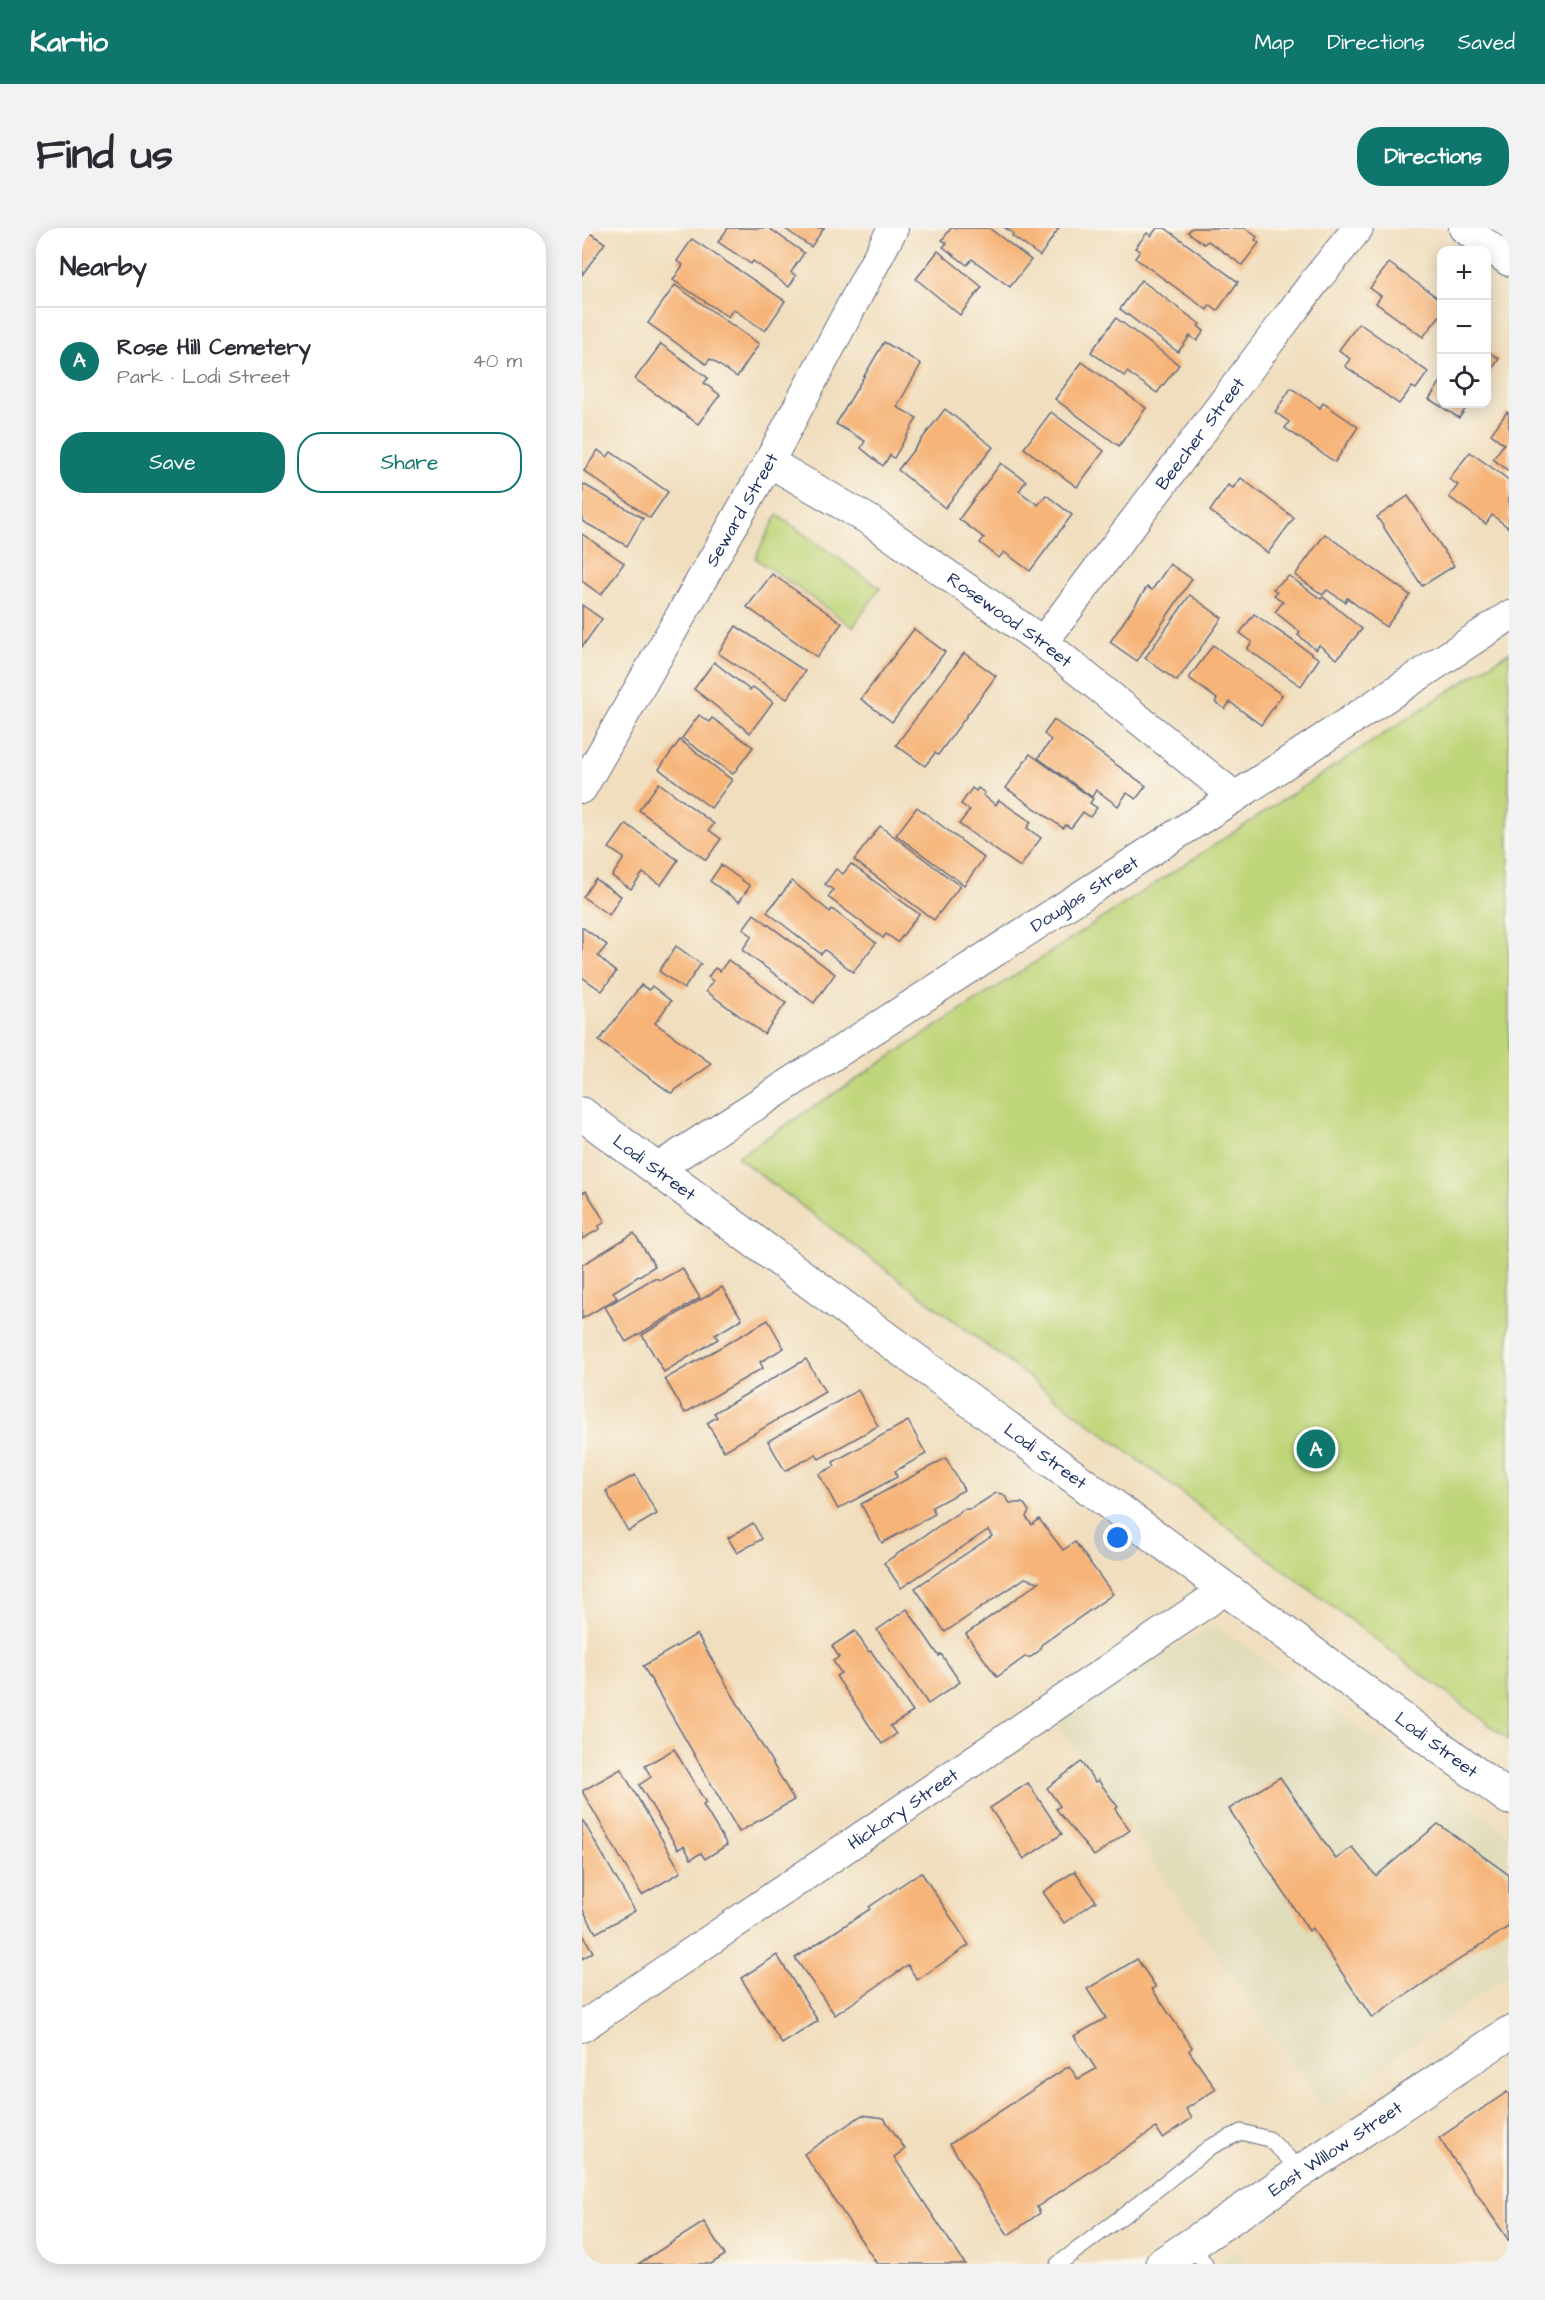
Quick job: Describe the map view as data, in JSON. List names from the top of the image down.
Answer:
{
  "streets": {
    "street": [
      "Beecher Street",
      "Seward Street",
      "Rosewood Street",
      "Douglas Street",
      "Lodi Street",
      "Hickory Street",
      "East Willow Street"
    ]
  },
  "crossings": [
    ["Beecher Street", "Rosewood Street"],
    ["Seward Street", "Rosewood Street"],
    ["Rosewood Street", "Douglas Street"],
    ["Douglas Street", "Lodi Street"],
    ["Lodi Street", "Hickory Street"]
  ],
  "page": {
    "header": "Kartio",
    "nav": ["Map", "Directions", "Saved"],
    "title": "Find us",
    "buttons": [
      "Directions",
      ["Save", "Share"]
    ],
    "heading": "Nearby",
    "map_buttons": ["+", "−"],
    "list": [
      {
        "mark": "A",
        "name": "Rose Hill Cemetery",
        "note": "Park · Lodi Street",
        "value": "40 m"
      }
    ],
    "pins": "A"
  }
}
